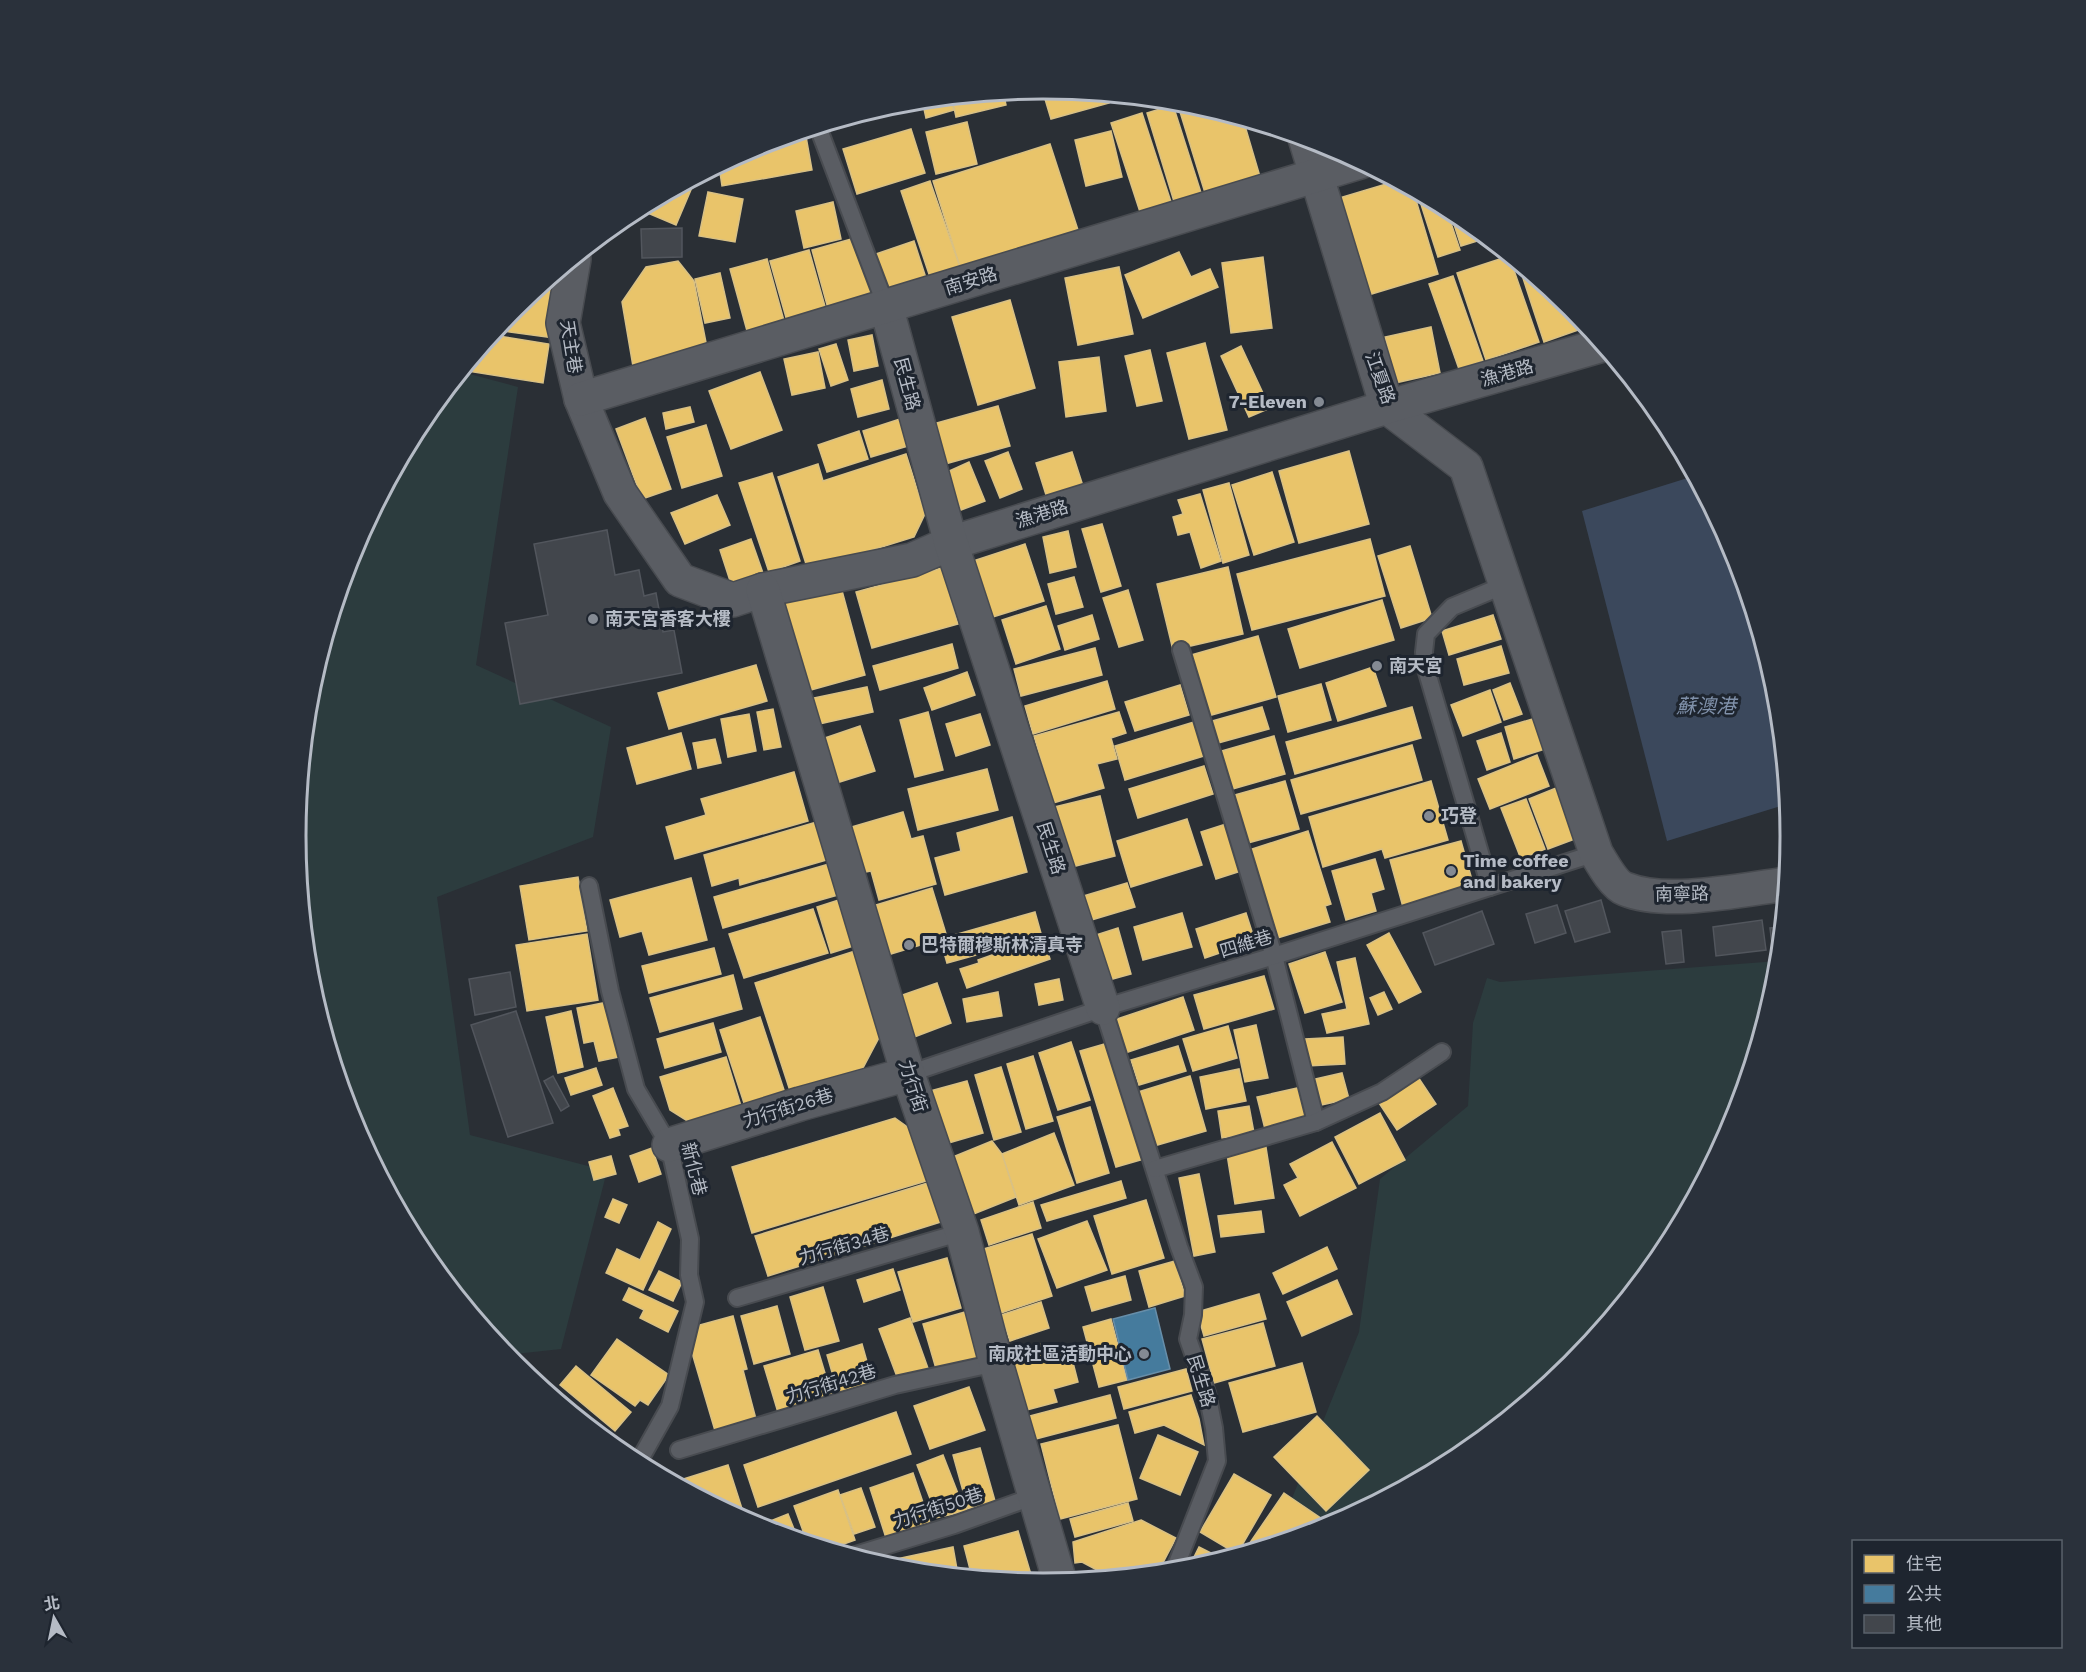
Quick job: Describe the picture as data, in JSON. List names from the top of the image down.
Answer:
{
  "streets": {
    "street": [
      "南安路",
      "天主巷",
      "漁港路",
      "江夏路",
      "民生路",
      "南寧路",
      "力行街",
      "力行街26巷"
    ],
    "lane": [
      "四維巷",
      "新化巷",
      "力行街34巷",
      "力行街42巷",
      "力行街50巷"
    ]
  },
  "crossings": [
    ["南安路", "天主巷"],
    ["南安路", "漁港路"],
    ["南安路", "江夏路"],
    ["南安路", "民生路"],
    ["天主巷", "漁港路"],
    ["漁港路", "江夏路"],
    ["漁港路", "民生路"],
    ["漁港路", "力行街"],
    ["江夏路", "南寧路"],
    ["江夏路", "四維巷"],
    ["民生路", "四維巷"],
    ["南寧路", "四維巷"],
    ["四維巷", "力行街"],
    ["四維巷", "力行街26巷"],
    ["力行街", "力行街26巷"],
    ["力行街", "力行街34巷"],
    ["力行街", "力行街42巷"],
    ["力行街", "力行街50巷"],
    ["力行街26巷", "新化巷"]
  ],
  "water": ["蘇澳港"],
  "places": [
    "7-Eleven",
    "南天宮香客大樓",
    "南天宮",
    "巧登",
    "Time coffee and bakery",
    "巴特爾穆斯林清真寺",
    "南成社區活動中心"
  ],
  "legend": ["住宅", "公共", "其他"],
  "north": "top"
}
